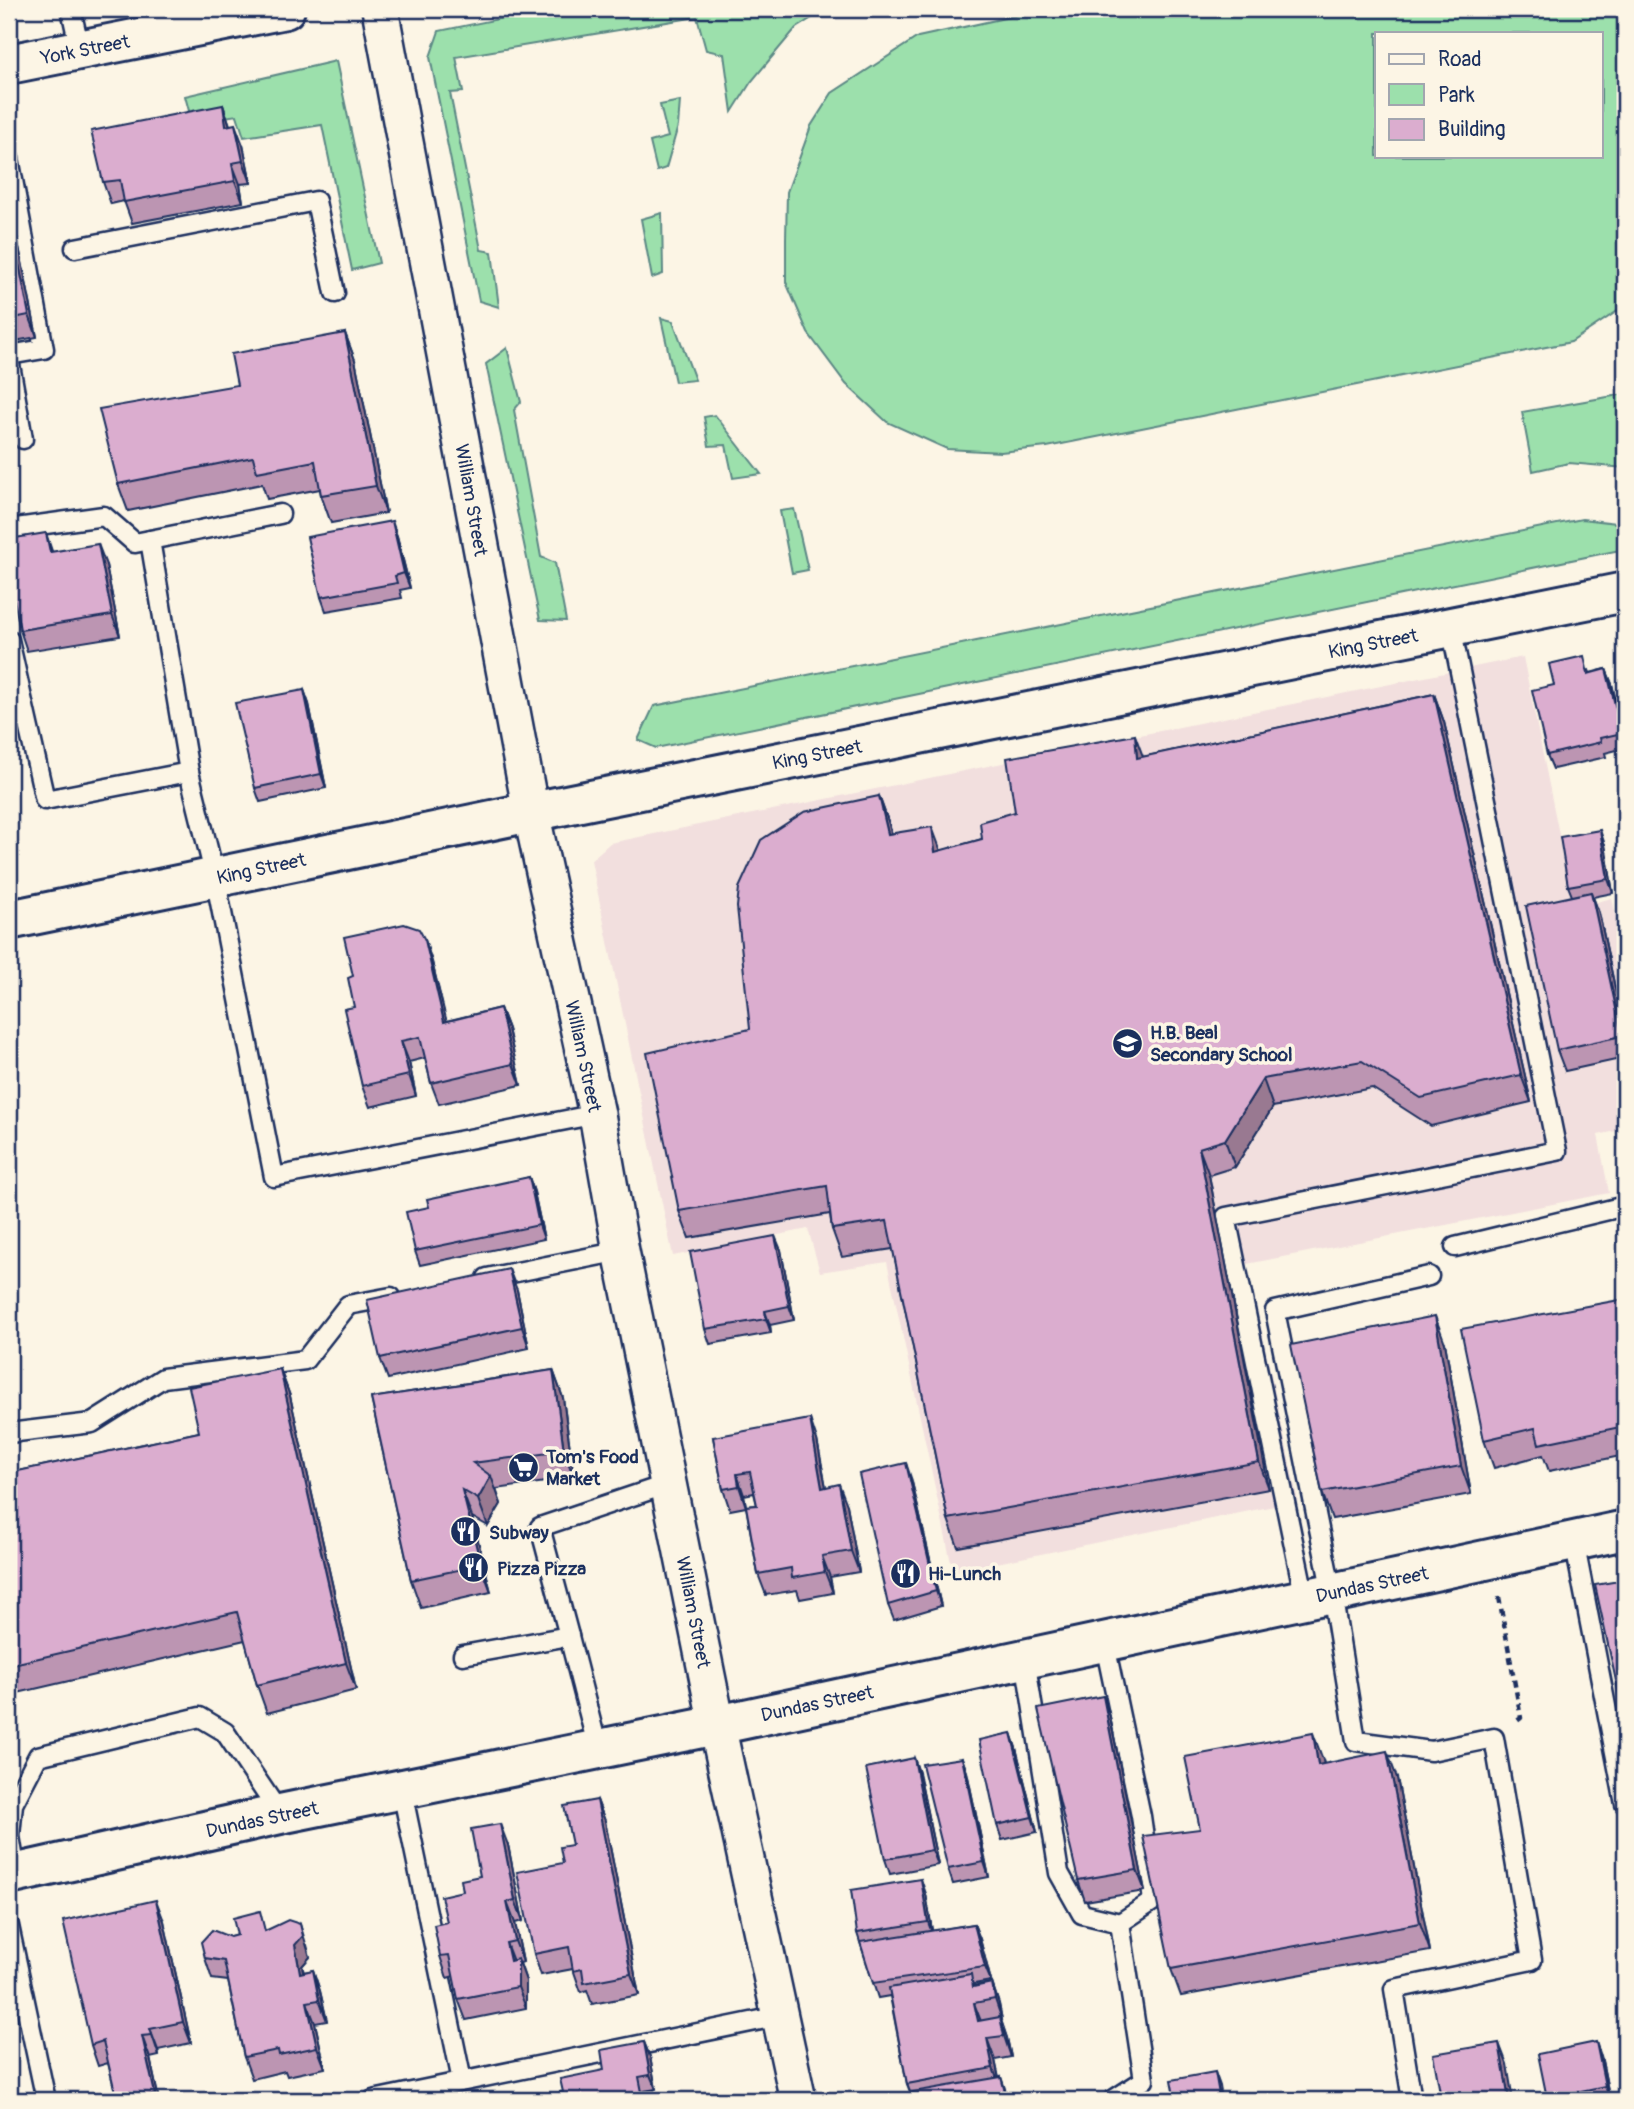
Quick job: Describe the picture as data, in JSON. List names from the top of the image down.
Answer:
{
  "streets": {
    "main road": ["York Street", "King Street", "Dundas Street"],
    "street": ["William Street"]
  },
  "crossings": [
    ["William Street", "King Street"],
    ["William Street", "Dundas Street"]
  ],
  "places": {
    "school or university": ["H.B. Beal Secondary School"],
    "supermarket": ["Tom's Food Market"],
    "restaurant": ["Subway", "Pizza Pizza", "Hi-Lunch"]
  },
  "legend": ["Road", "Park", "Building"]
}
